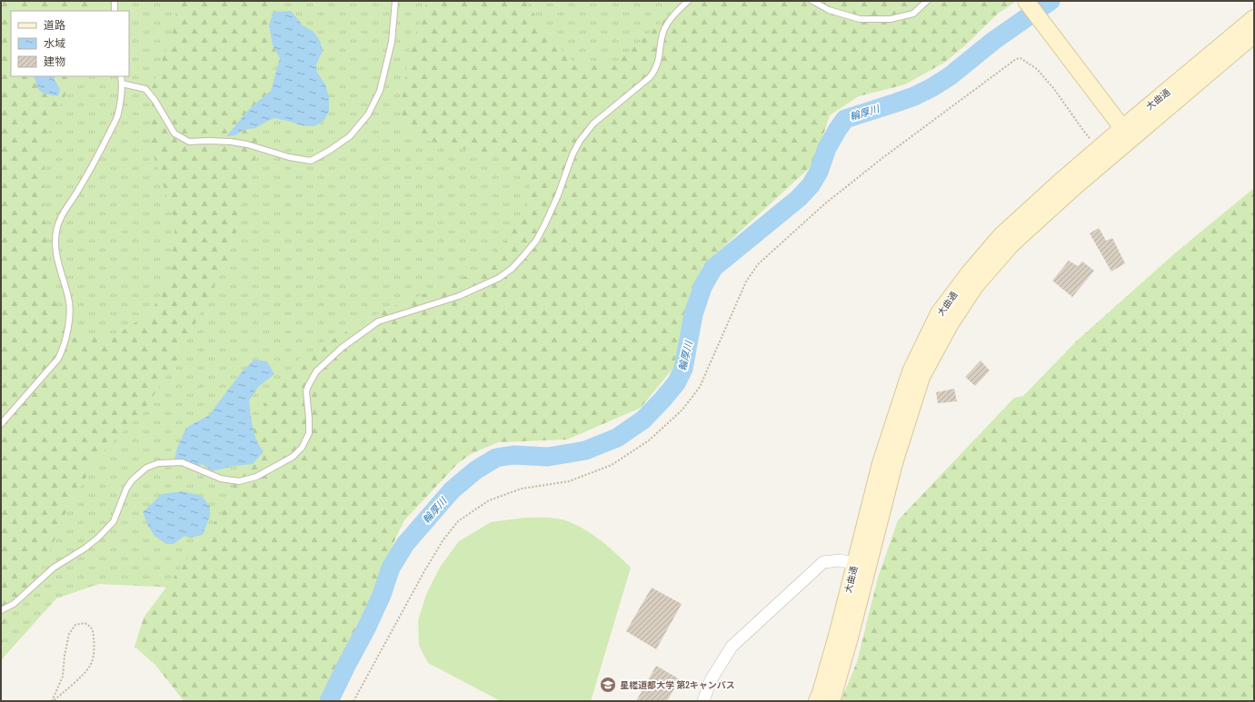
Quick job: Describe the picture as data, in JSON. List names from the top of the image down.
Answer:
{
  "streets": {
    "main road": ["大曲通"]
  },
  "water": ["輪厚川"],
  "places": {
    "school or university": ["星槎道都大学 第2キャンパス"]
  },
  "legend": ["道路", "水域", "建物"]
}
